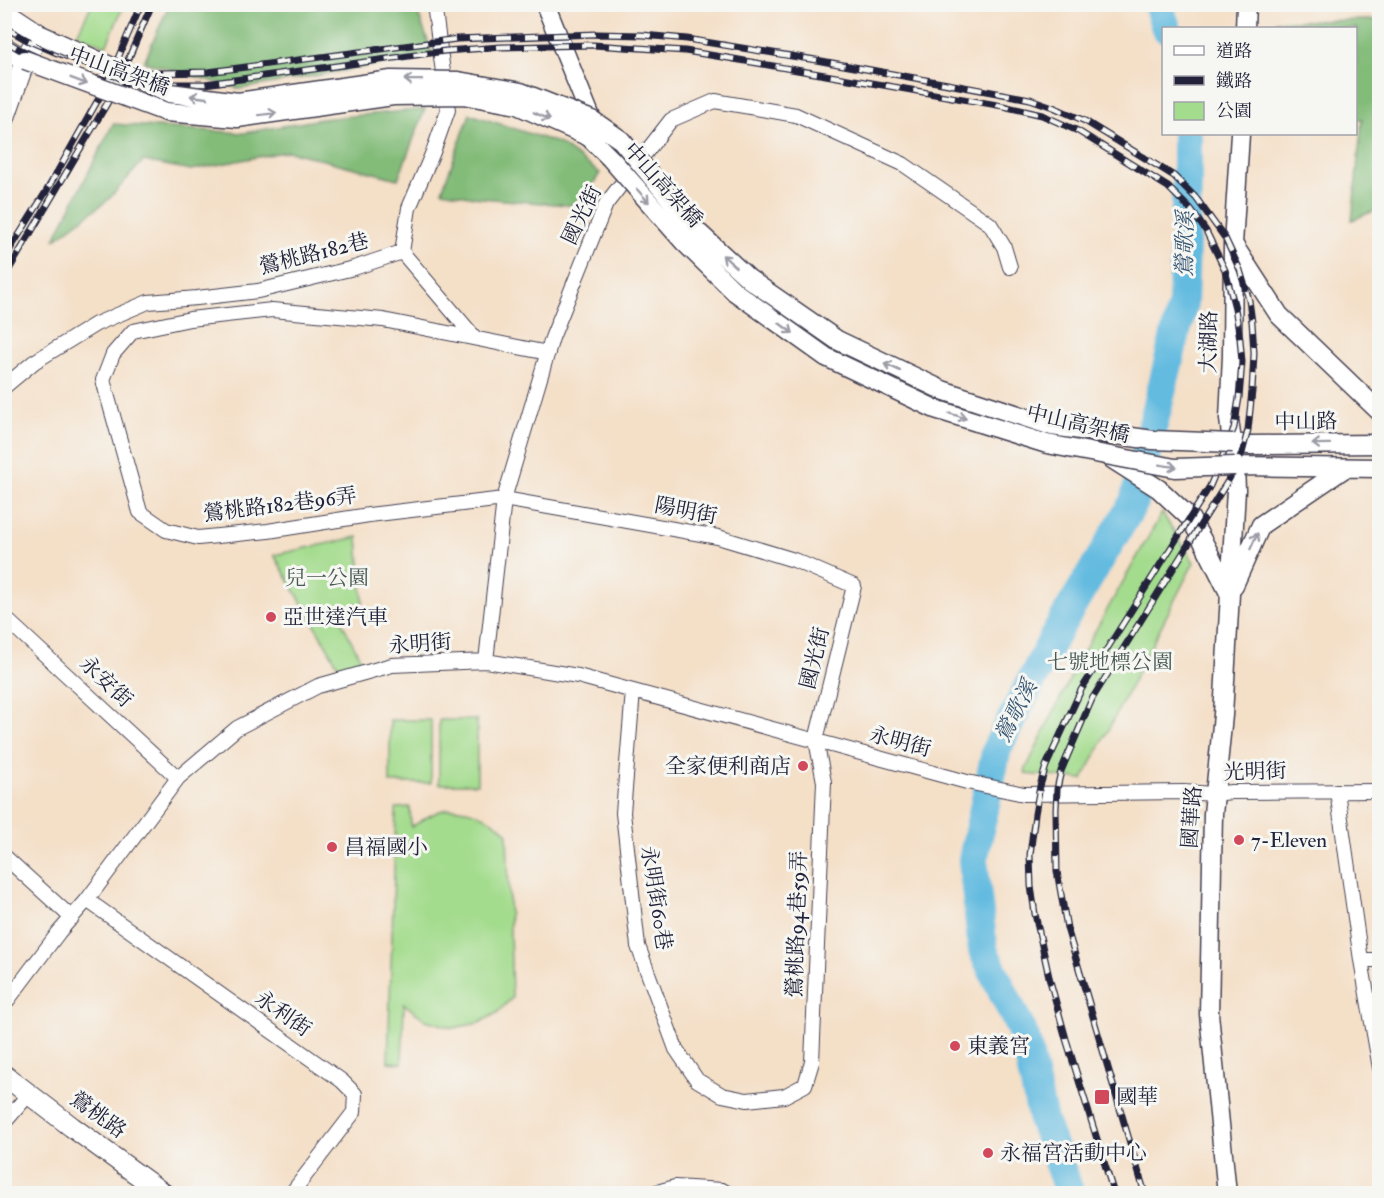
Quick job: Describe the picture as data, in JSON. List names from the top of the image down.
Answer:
{
  "streets": {
    "main road": ["鶯桃路"],
    "street": [
      "中山高架橋",
      "國光街",
      "鶯桃路182巷",
      "大湖路",
      "中山路",
      "鶯桃路182巷96弄",
      "陽明街",
      "永明街",
      "永安街",
      "光明街",
      "國華路",
      "永明街60巷",
      "鶯桃路94巷59弄",
      "永利街"
    ]
  },
  "crossings": [
    ["中山高架橋", "大湖路"],
    ["中山高架橋", "中山路"],
    ["中山高架橋", "國華路"],
    ["國光街", "鶯桃路182巷96弄"],
    ["國光街", "陽明街"],
    ["國光街", "永明街"],
    ["國光街", "鶯桃路94巷59弄"],
    ["大湖路", "中山路"],
    ["大湖路", "國華路"],
    ["中山路", "國華路"],
    ["鶯桃路182巷96弄", "陽明街"],
    ["永明街", "永安街"],
    ["永明街", "光明街"],
    ["永明街", "永明街60巷"],
    ["永明街", "鶯桃路94巷59弄"],
    ["永明街", "永利街"],
    ["光明街", "國華路"],
    ["永明街60巷", "鶯桃路94巷59弄"]
  ],
  "water": ["鶯歌溪"],
  "parks": ["兒一公園", "七號地標公園"],
  "places": {
    "other": [
      "亞世達汽車",
      "全家便利商店",
      "7-Eleven",
      "昌福國小",
      "東義宮",
      "永福宮活動中心"
    ],
    "transit": ["國華"]
  },
  "legend": ["道路", "鐵路", "公園"]
}
